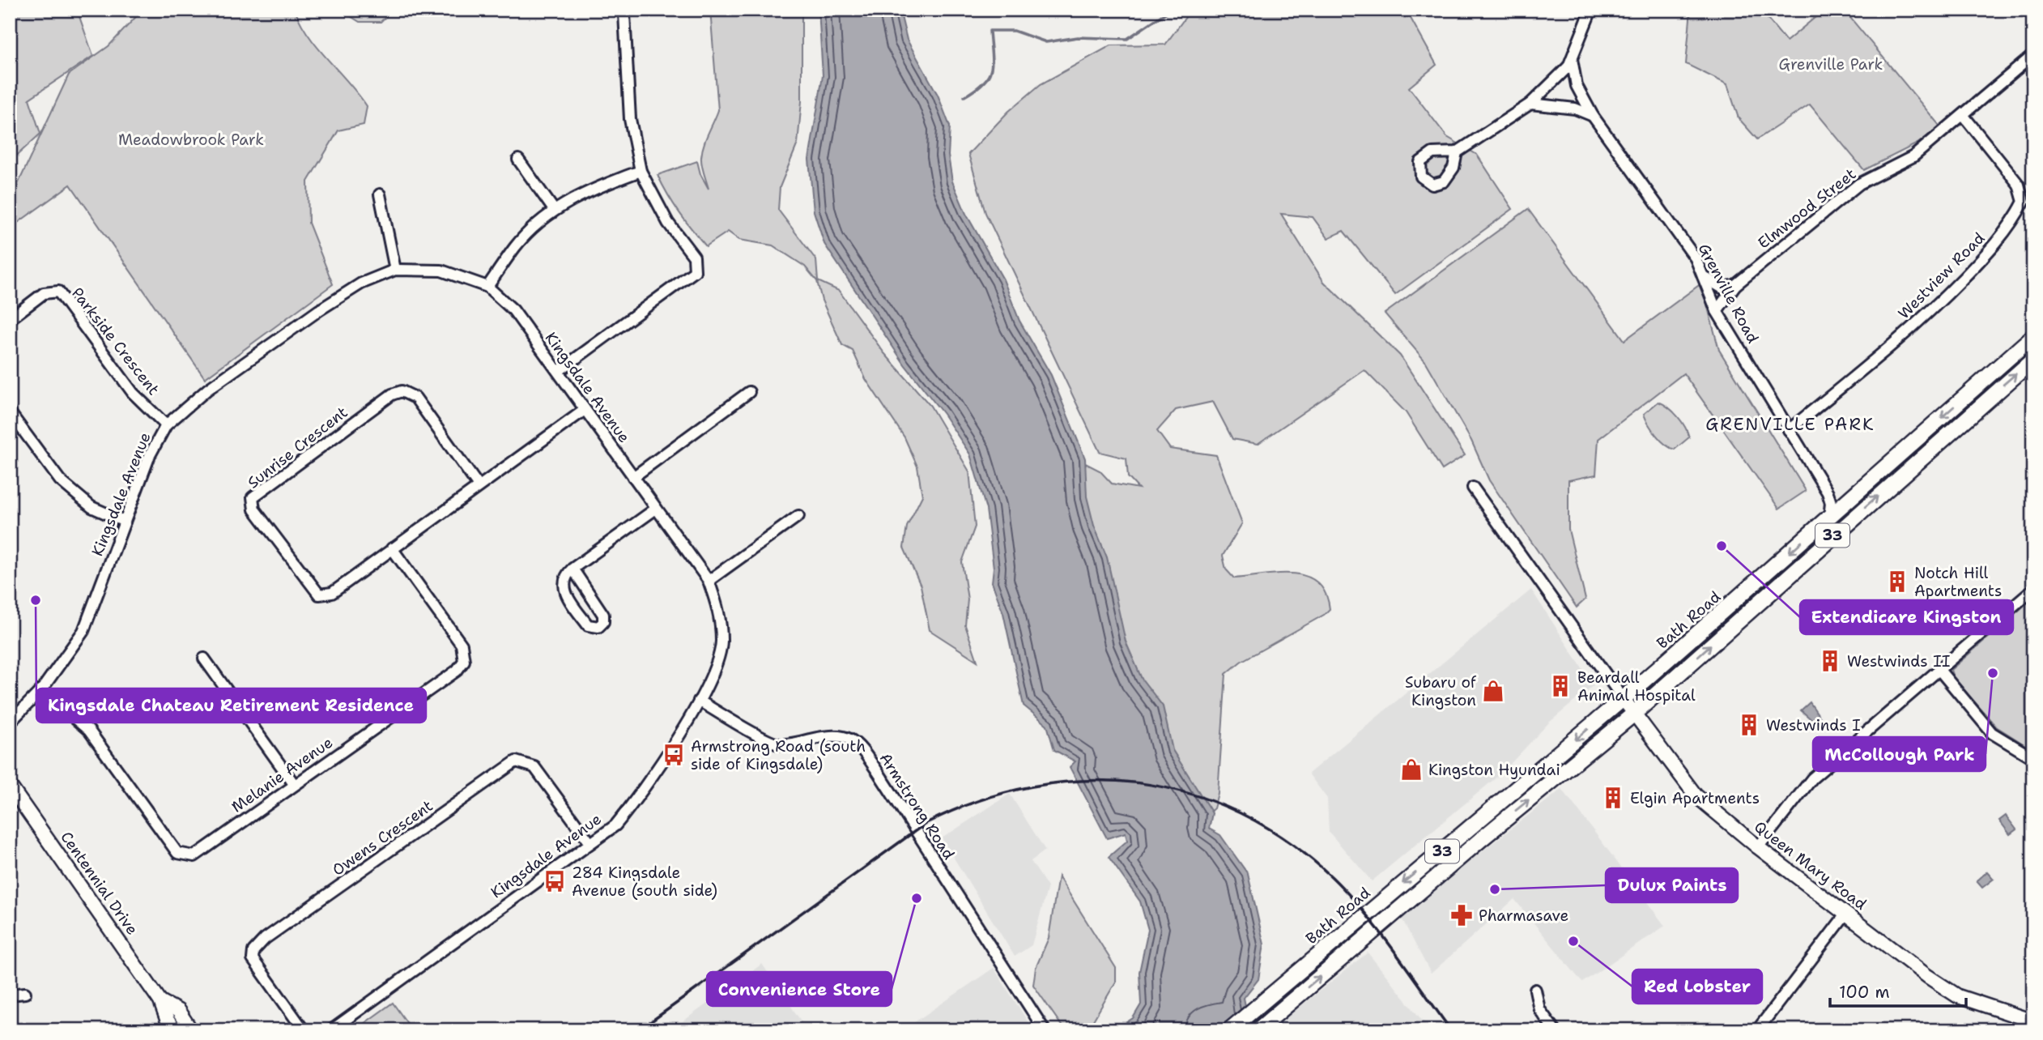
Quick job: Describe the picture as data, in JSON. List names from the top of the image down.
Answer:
{
  "streets": {
    "main road": ["33", "Bath Road"],
    "street": [
      "Elmwood Street",
      "Westview Road",
      "Grenville Road",
      "Parkside Crescent",
      "Kingsdale Avenue",
      "Sunrise Crescent",
      "Melanie Avenue",
      "Armstrong Road",
      "Owens Crescent",
      "Queen Mary Road",
      "Centennial Drive"
    ]
  },
  "crossings": [
    ["Elmwood Street", "Westview Road"],
    ["Elmwood Street", "Grenville Road"],
    ["Westview Road", "Grenville Road"],
    ["Grenville Road", "Bath Road"],
    ["Parkside Crescent", "Kingsdale Avenue"],
    ["Kingsdale Avenue", "Sunrise Crescent"],
    ["Kingsdale Avenue", "Melanie Avenue"],
    ["Kingsdale Avenue", "Armstrong Road"],
    ["Kingsdale Avenue", "Owens Crescent"],
    ["Sunrise Crescent", "Melanie Avenue"],
    ["Bath Road", "Queen Mary Road"]
  ],
  "districts": ["GRENVILLE PARK"],
  "parks": ["Grenville Park", "Meadowbrook Park"],
  "places": {
    "other": [
      "Extendicare Kingston",
      "Kingsdale Chateau Retirement Residence",
      "McCollough Park",
      "Dulux Paints",
      "Convenience Store",
      "Red Lobster"
    ],
    "building": [
      "Notch Hill Apartments",
      "Westwinds II",
      "Beardall Animal Hospital",
      "Westwinds I",
      "Elgin Apartments"
    ],
    "shop": ["Subaru of Kingston", "Kingston Hyundai"],
    "bus stop": ["Armstrong Road (south side of Kingsdale)", "284 Kingsdale Avenue (south side)"],
    "pharmacy": ["Pharmasave"]
  },
  "scale_bar": "100 m"
}
